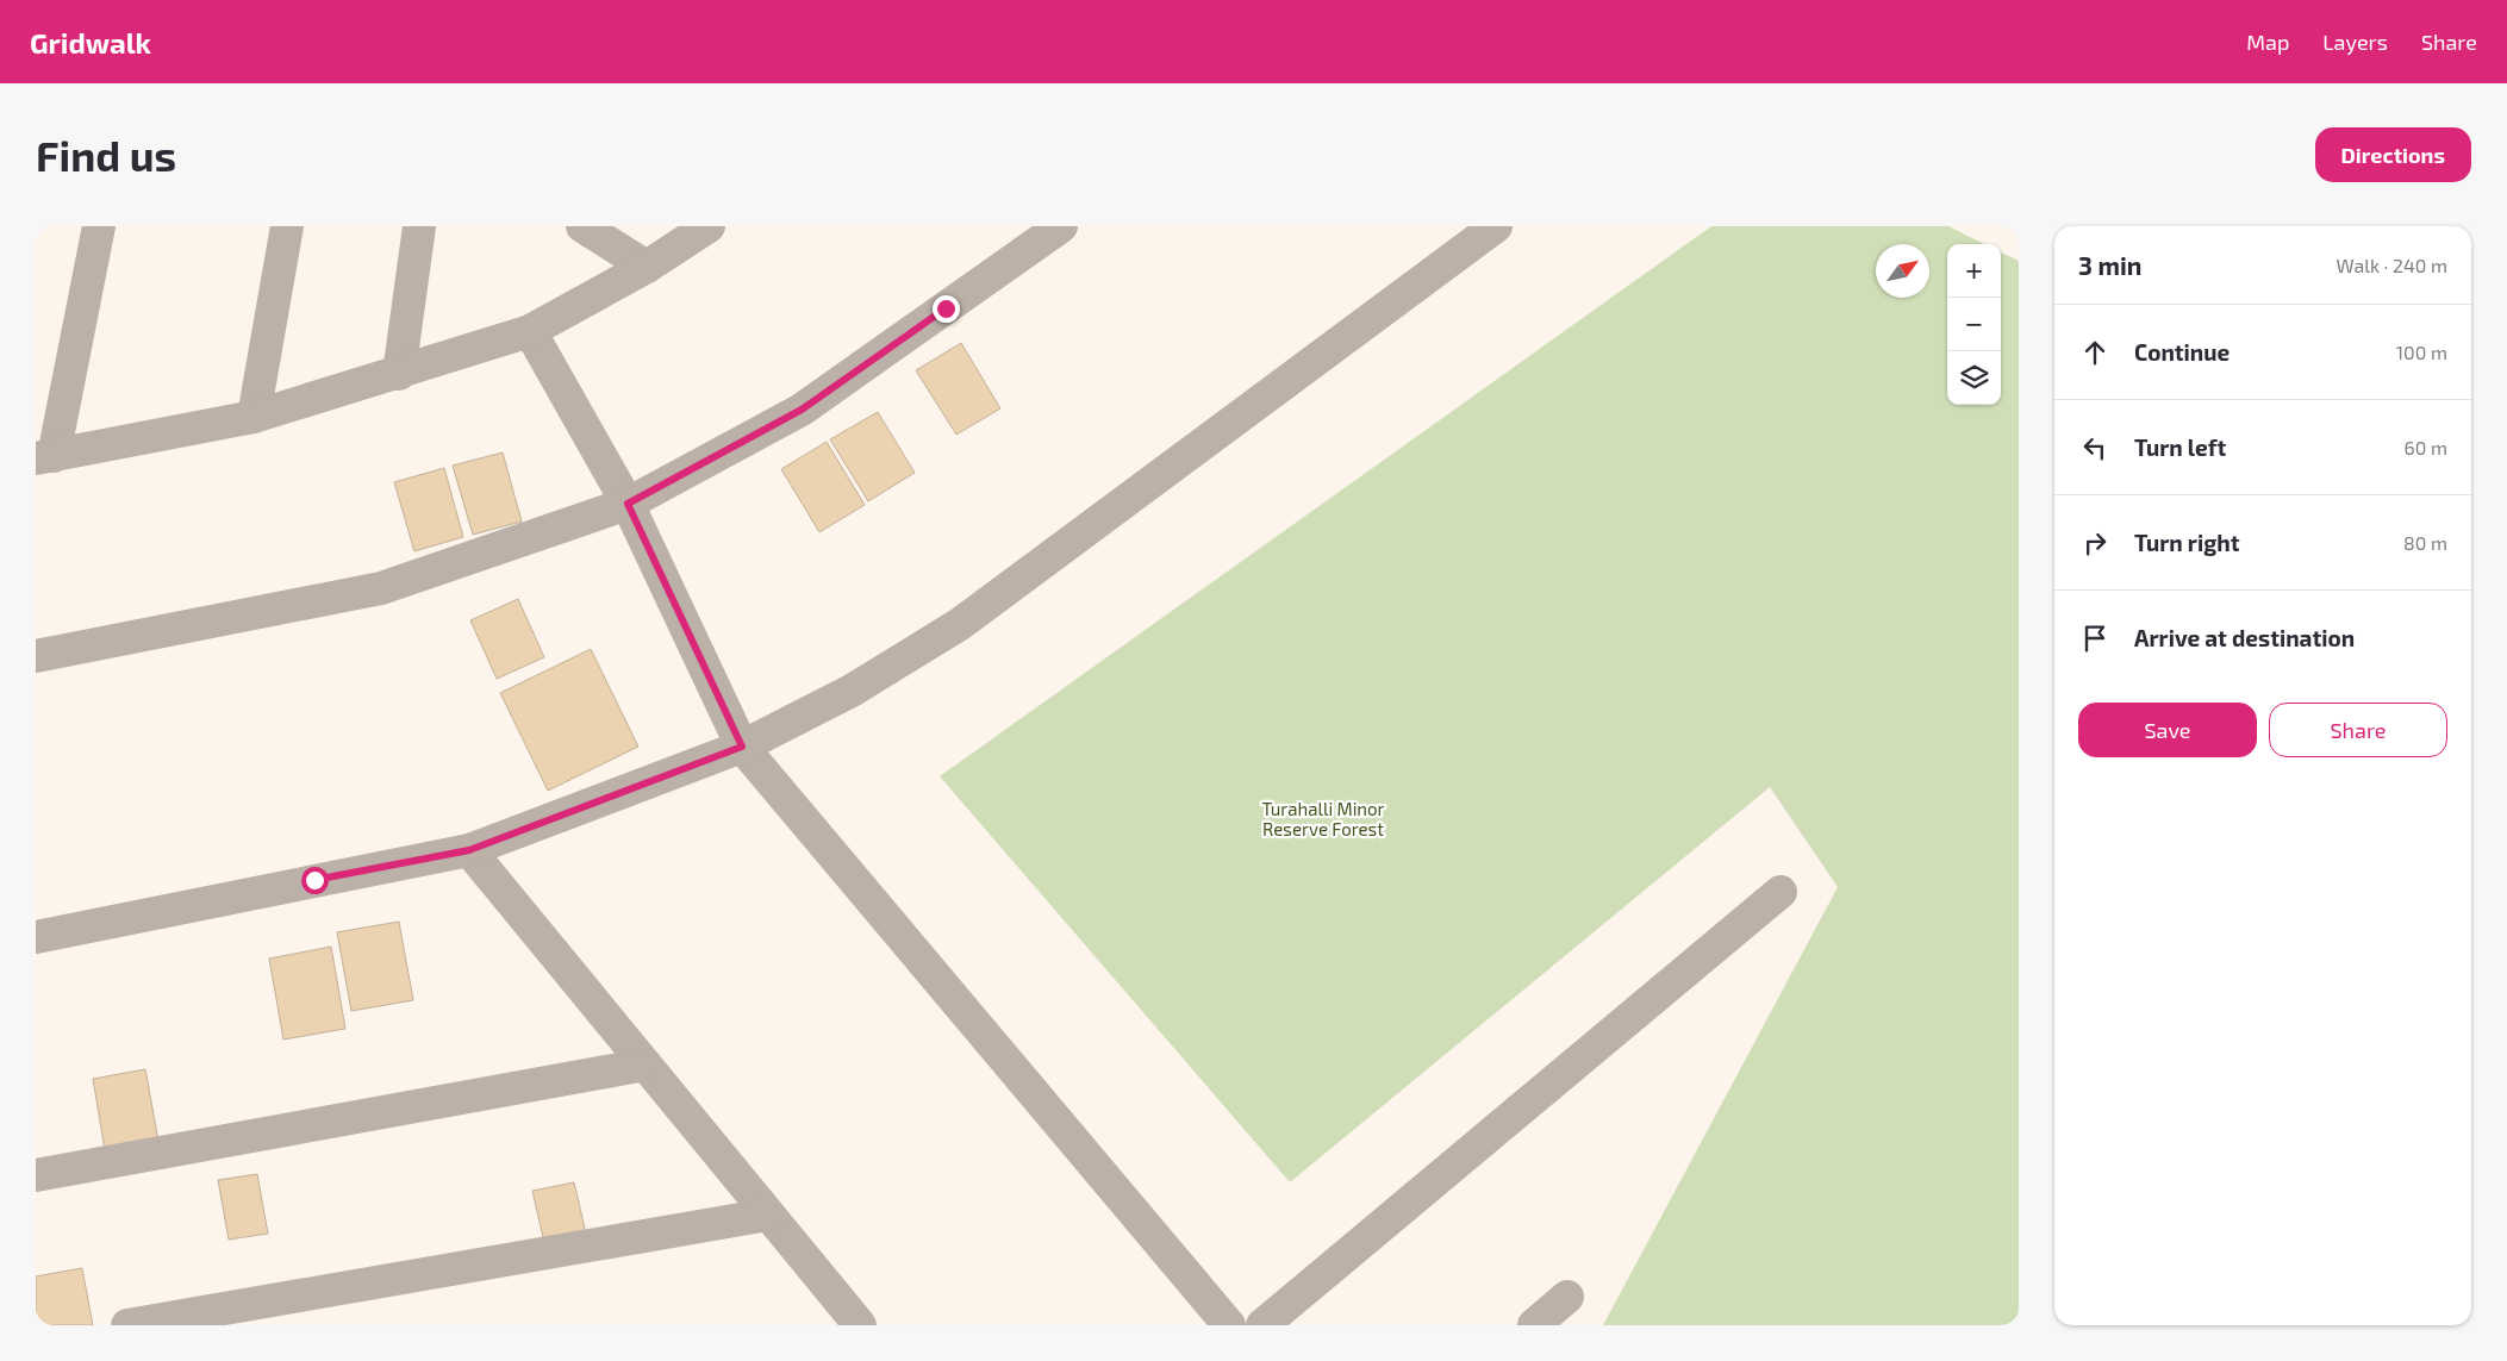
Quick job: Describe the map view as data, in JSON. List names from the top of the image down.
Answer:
{
  "parks": ["Turahalli Minor Reserve Forest"],
  "north": "top right",
  "page": {
    "header": "Gridwalk",
    "nav": ["Map", "Layers", "Share"],
    "buttons": [
      "Directions",
      ["Save", "Share"]
    ],
    "title": "Find us",
    "heading": ["3 min", "Walk · 240 m"],
    "map_buttons": ["+", "−"],
    "list": [
      ["Continue", "100 m"],
      ["Turn left", "60 m"],
      ["Turn right", "80 m"],
      "Arrive at destination"
    ]
  }
}
